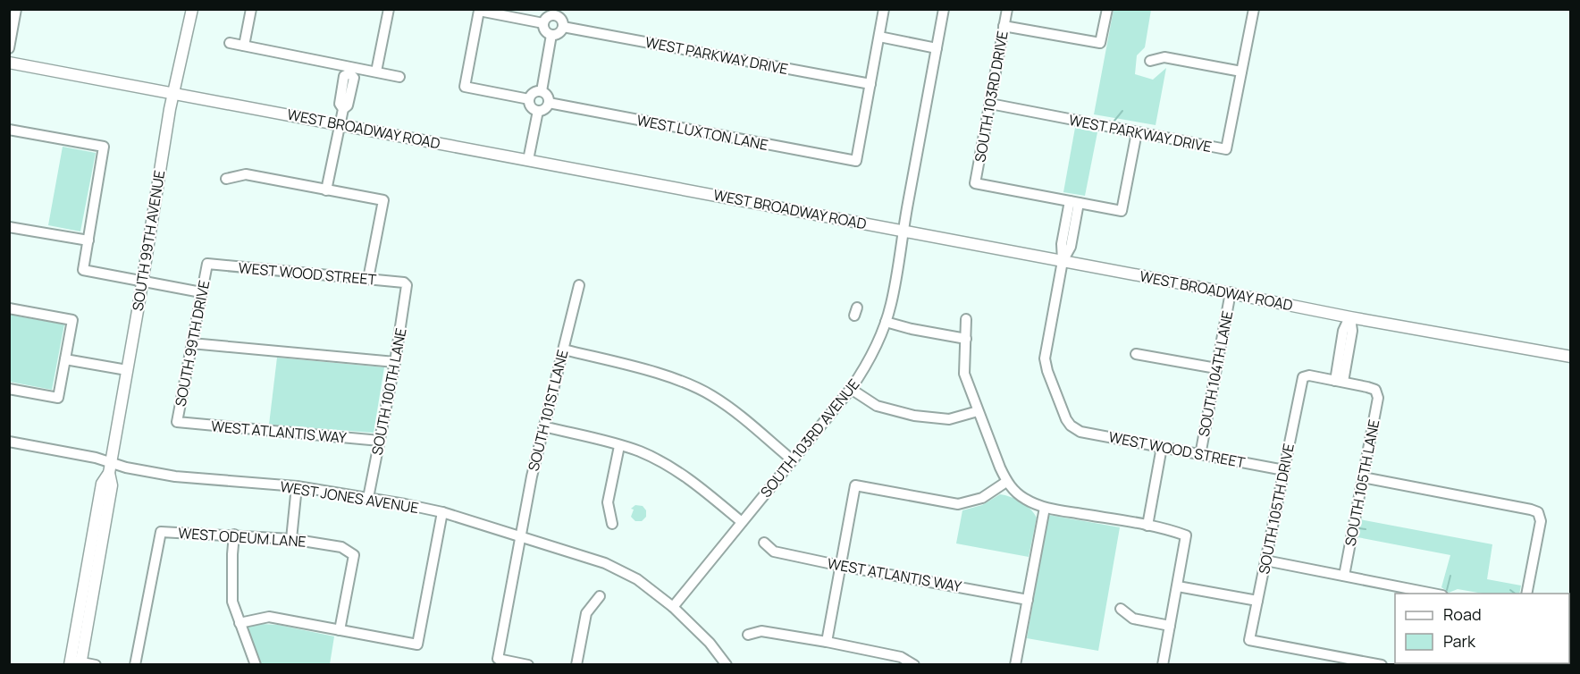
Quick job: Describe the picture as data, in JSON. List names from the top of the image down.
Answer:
{
  "streets": {
    "main road": ["WEST BROADWAY ROAD", "SOUTH 99TH AVENUE"],
    "street": [
      "WEST PARKWAY DRIVE",
      "SOUTH 103RD DRIVE",
      "WEST LUXTON LANE",
      "WEST WOOD STREET",
      "SOUTH 99TH DRIVE",
      "SOUTH 104TH LANE",
      "SOUTH 100TH LANE",
      "SOUTH 101ST LANE",
      "WEST ATLANTIS WAY",
      "SOUTH 103RD AVENUE",
      "SOUTH 105TH LANE",
      "WEST JONES AVENUE",
      "SOUTH 105TH DRIVE",
      "WEST ODEUM LANE"
    ]
  },
  "crossings": [
    ["WEST PARKWAY DRIVE", "SOUTH 103RD DRIVE"],
    ["WEST PARKWAY DRIVE", "WEST LUXTON LANE"],
    ["WEST BROADWAY ROAD", "SOUTH 99TH AVENUE"],
    ["WEST BROADWAY ROAD", "WEST WOOD STREET"],
    ["WEST BROADWAY ROAD", "SOUTH 104TH LANE"],
    ["WEST BROADWAY ROAD", "SOUTH 103RD AVENUE"],
    ["SOUTH 99TH AVENUE", "WEST JONES AVENUE"],
    ["WEST WOOD STREET", "SOUTH 99TH DRIVE"],
    ["WEST WOOD STREET", "SOUTH 104TH LANE"],
    ["WEST WOOD STREET", "SOUTH 100TH LANE"],
    ["WEST WOOD STREET", "SOUTH 105TH DRIVE"],
    ["SOUTH 99TH DRIVE", "WEST ATLANTIS WAY"],
    ["SOUTH 100TH LANE", "WEST ATLANTIS WAY"],
    ["SOUTH 100TH LANE", "WEST JONES AVENUE"],
    ["SOUTH 101ST LANE", "WEST JONES AVENUE"],
    ["SOUTH 103RD AVENUE", "WEST JONES AVENUE"],
    ["SOUTH 105TH LANE", "SOUTH 105TH DRIVE"]
  ],
  "legend": ["Road", "Park"]
}
